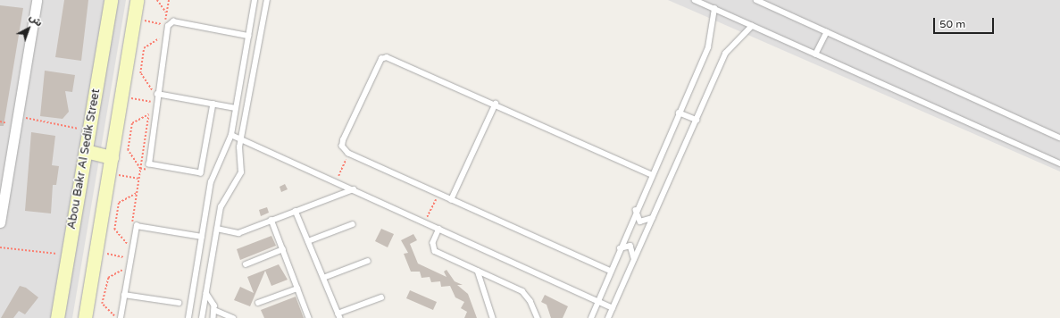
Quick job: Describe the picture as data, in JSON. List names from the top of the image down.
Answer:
{
  "streets": {
    "main road": ["Abou Bakr Al Sedik Street"]
  },
  "scale_bar": "50 m",
  "north": "top right"
}
